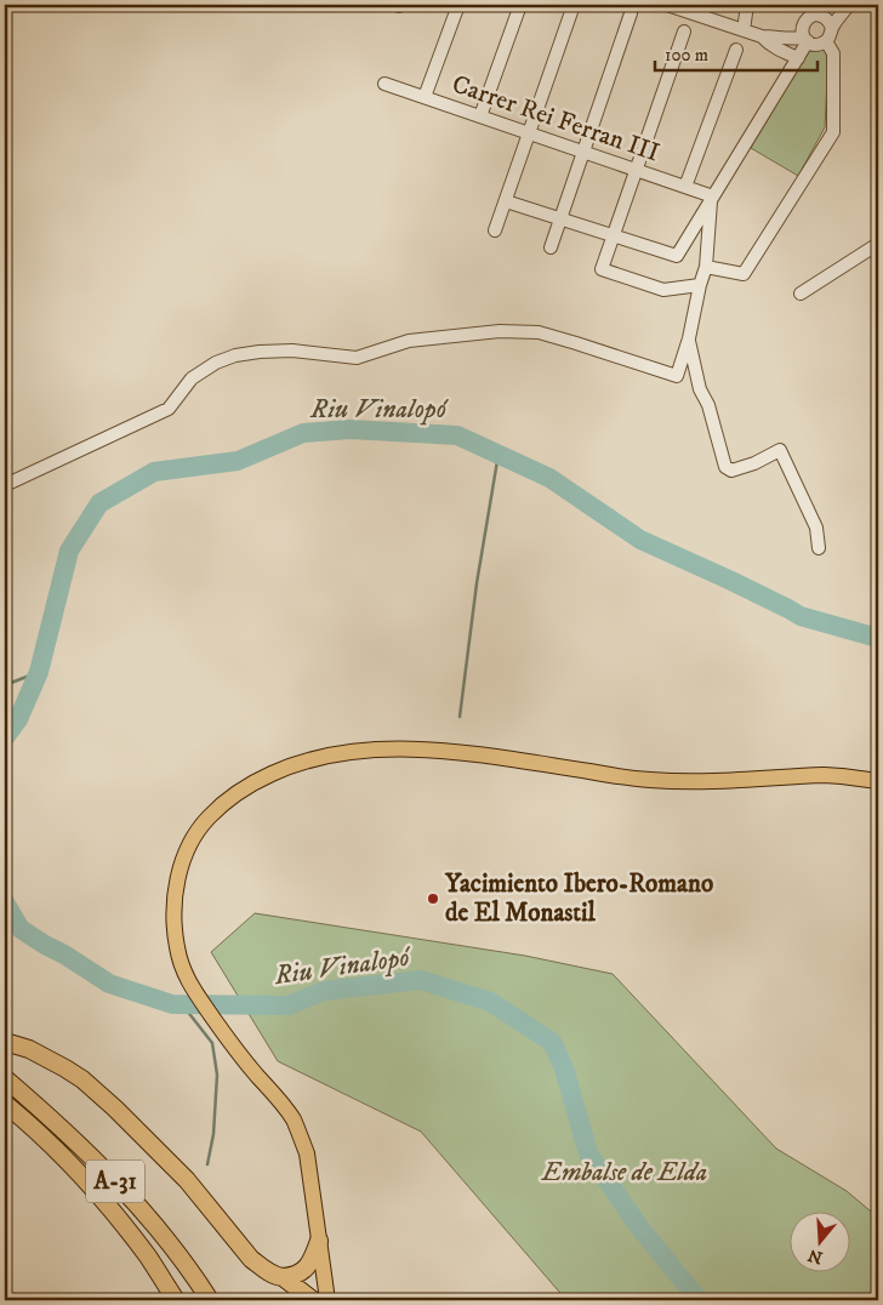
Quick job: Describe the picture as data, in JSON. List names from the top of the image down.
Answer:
{
  "streets": {
    "highway": ["A-31"],
    "street": ["Carrer Rei Ferran III"]
  },
  "water": ["Riu Vinalopó"],
  "parks": ["Embalse de Elda"],
  "places": ["Yacimiento Ibero-Romano de El Monastil"],
  "scale_bar": "100 m",
  "north": "bottom"
}
